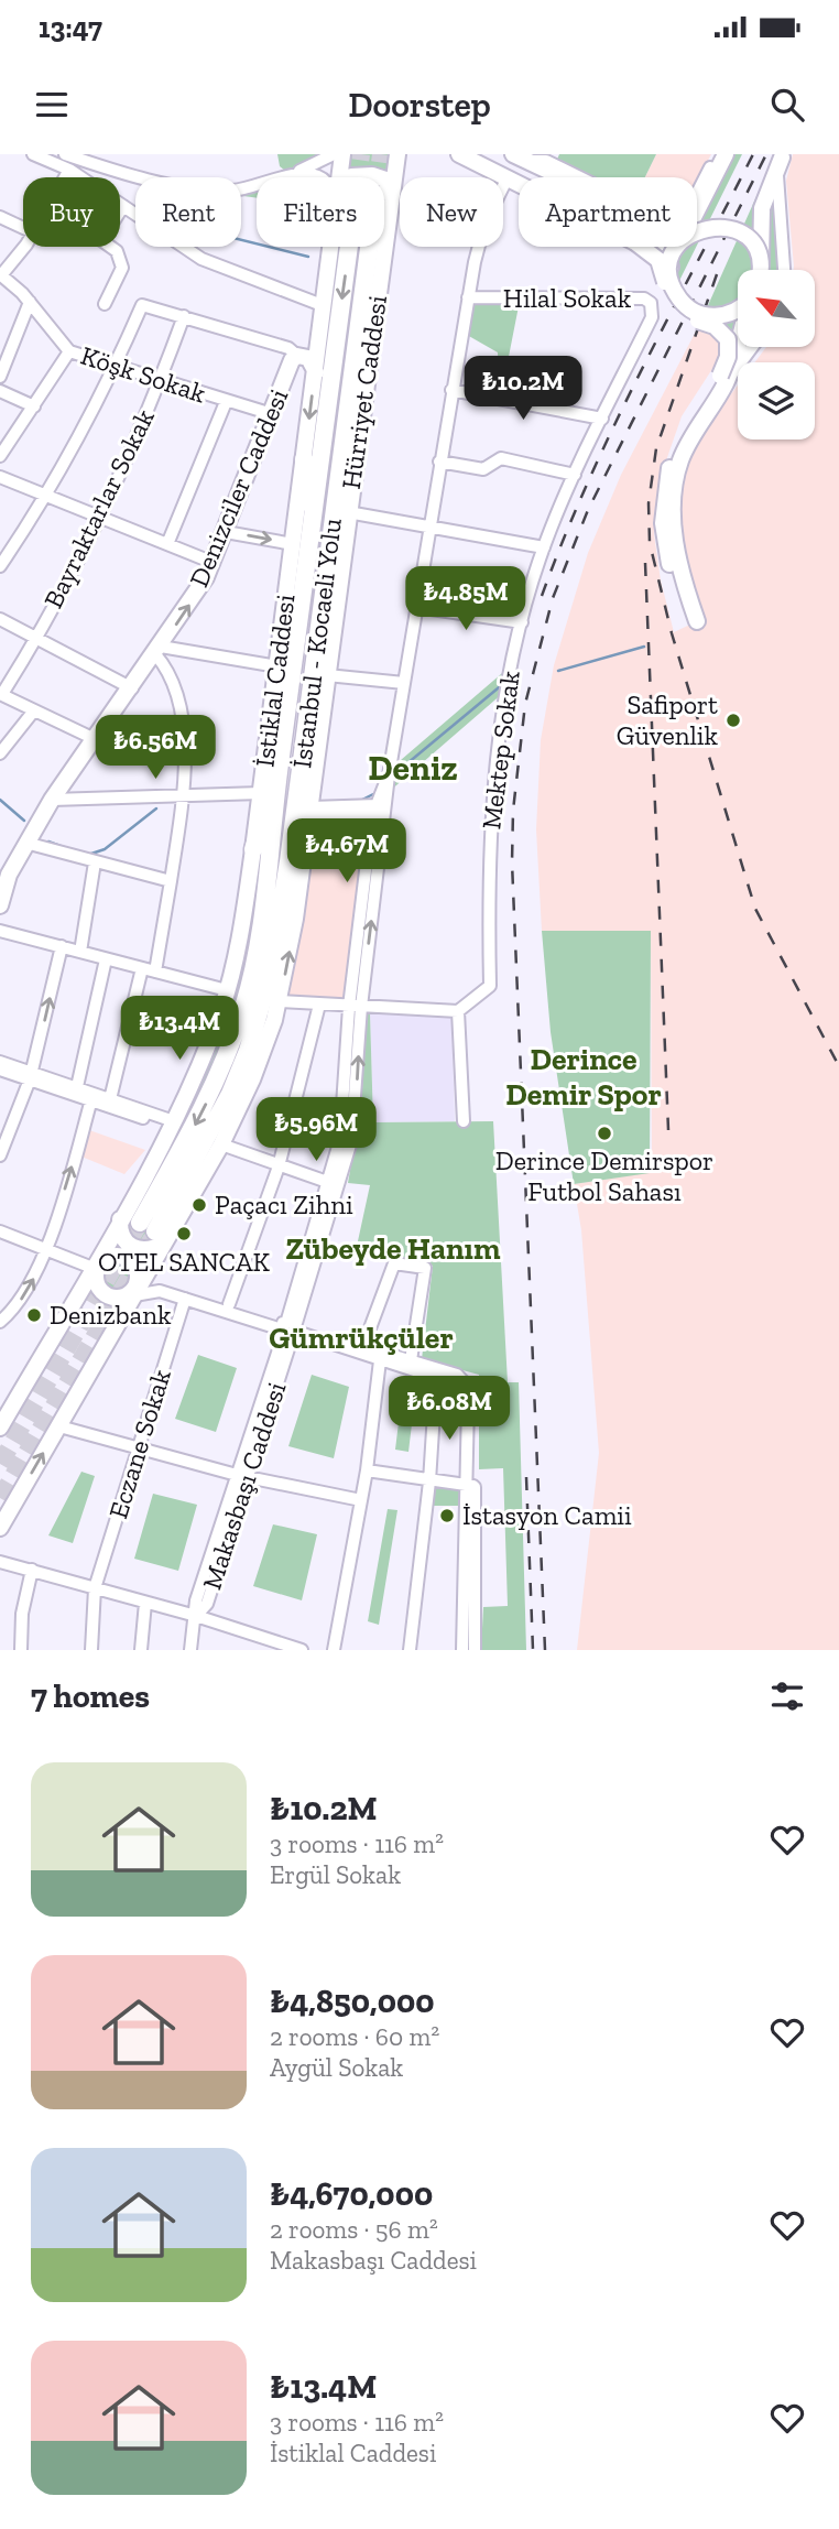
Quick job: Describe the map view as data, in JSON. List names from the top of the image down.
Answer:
{
  "streets": {
    "highway": ["İstanbul - Kocaeli Yolu"],
    "main road": ["Hürriyet Caddesi", "Denizciler Caddesi", "İstiklal Caddesi"],
    "street": [
      "Hilal Sokak",
      "Köşk Sokak",
      "Bayraktarlar Sokak",
      "Mektep Sokak",
      "Eczane Sokak",
      "Makasbaşı Caddesi"
    ]
  },
  "crossings": [
    ["Hilal Sokak", "Mektep Sokak"],
    ["Hilal Sokak", "Makasbaşı Caddesi"],
    ["Köşk Sokak", "Denizciler Caddesi"],
    ["Köşk Sokak", "Bayraktarlar Sokak"],
    ["Hürriyet Caddesi", "İstanbul - Kocaeli Yolu"],
    ["Hürriyet Caddesi", "İstiklal Caddesi"]
  ],
  "districts": [
    "Deniz",
    "Derince Demir Spor",
    "Zübeyde Hanım",
    "Gümrükçüler"
  ],
  "places": [
    "Safiport Güvenlik",
    "Derince Demirspor Futbol Sahası",
    "Paçacı Zihni",
    "OTEL SANCAK",
    "Denizbank",
    "İstasyon Camii"
  ],
  "north": "top left",
  "page": {
    "status": "13:47",
    "header": "Doorstep",
    "chip": [
      "Buy",
      "Rent",
      "Filters",
      "New",
      "Apartment"
    ],
    "price": [
      "₺10.2M",
      "₺4.85M",
      "₺6.56M",
      "₺4.67M",
      "₺13.4M",
      "₺5.96M",
      "₺6.08M"
    ],
    "heading": "7 homes",
    "list": [
      {
        "name": "₺10.2M",
        "note": "3 rooms · 116 m² · Ergül Sokak"
      },
      {
        "name": "₺4,850,000",
        "note": "2 rooms · 60 m² · Aygül Sokak"
      },
      {
        "name": "₺4,670,000",
        "note": "2 rooms · 56 m² · Makasbaşı Caddesi"
      },
      {
        "name": "₺13.4M",
        "note": "3 rooms · 116 m² · İstiklal Caddesi"
      }
    ]
  }
}
